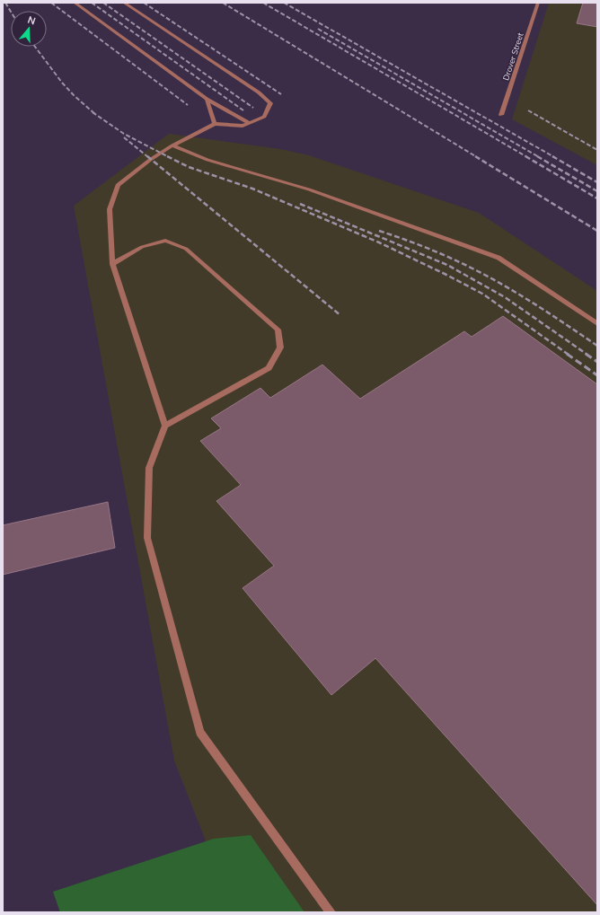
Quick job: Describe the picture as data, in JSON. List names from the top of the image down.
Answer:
{
  "streets": {
    "street": ["Drover Street"]
  },
  "north": "top"
}
